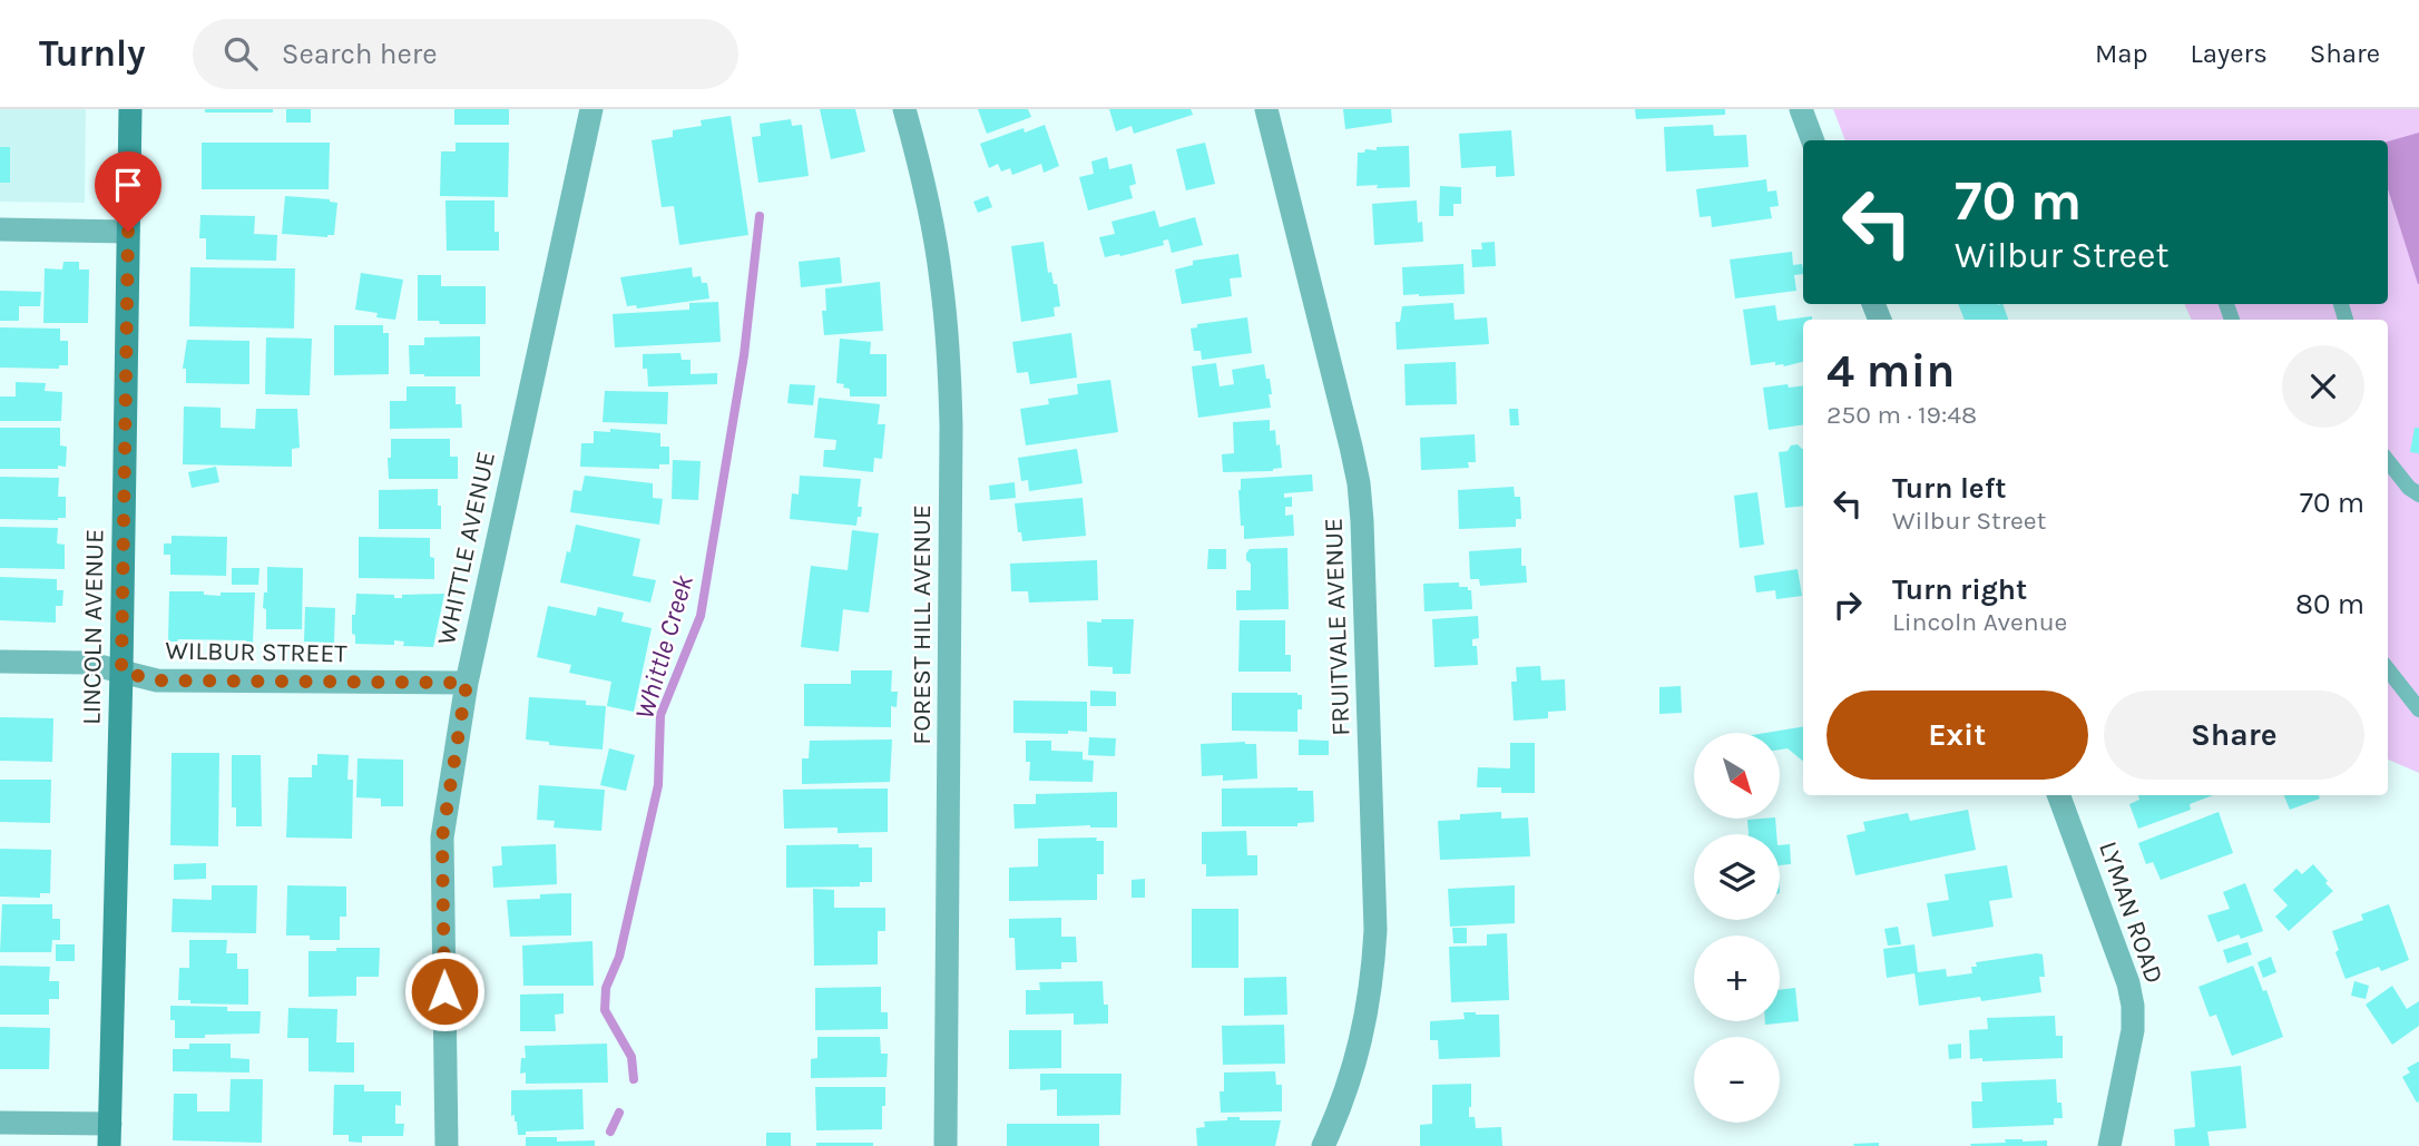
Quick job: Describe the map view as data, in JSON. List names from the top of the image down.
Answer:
{
  "streets": {
    "main road": ["LINCOLN AVENUE"],
    "street": [
      "WHITTLE AVENUE",
      "FOREST HILL AVENUE",
      "FRUITVALE AVENUE",
      "WILBUR STREET",
      "LYMAN ROAD"
    ]
  },
  "crossings": [
    ["WHITTLE AVENUE", "WILBUR STREET"],
    ["LINCOLN AVENUE", "WILBUR STREET"]
  ],
  "water": ["Whittle Creek"],
  "north": "bottom right",
  "page": {
    "header": "Turnly",
    "search": "Search here",
    "nav": ["Map", "Layers", "Share"],
    "turn": ["70 m", "Wilbur Street"],
    "heading": ["4 min", "250 m · 19:48"],
    "list": [
      {
        "name": "Turn left",
        "note": "Wilbur Street",
        "value": "70 m"
      },
      {
        "name": "Turn right",
        "note": "Lincoln Avenue",
        "value": "80 m"
      }
    ],
    "buttons": ["Exit", "Share"],
    "map_buttons": ["+", "−"]
  }
}
